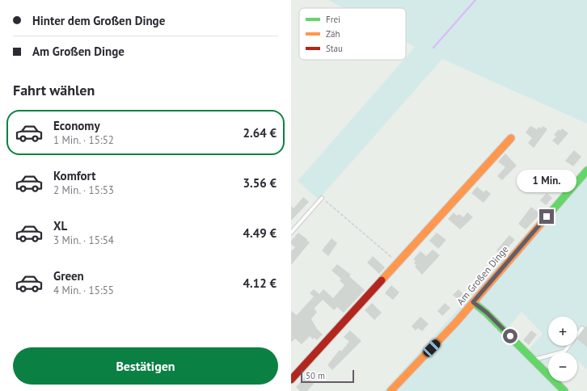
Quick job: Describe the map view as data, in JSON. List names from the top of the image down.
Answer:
{
  "streets": {
    "street": ["Am Großen Dinge"]
  },
  "legend": ["Frei", "Zäh", "Stau"],
  "scale_bar": "50 m",
  "page": {
    "banner": ["Hinter dem Großen Dinge", "Am Großen Dinge"],
    "heading": "Fahrt wählen",
    "list": [
      {
        "name": "Economy",
        "note": "1 Min. · 15:52",
        "value": "2.64 €"
      },
      {
        "name": "Komfort",
        "note": "2 Min. · 15:53",
        "value": "3.56 €"
      },
      {
        "name": "XL",
        "note": "3 Min. · 15:54",
        "value": "4.49 €"
      },
      {
        "name": "Green",
        "note": "4 Min. · 15:55",
        "value": "4.12 €"
      }
    ],
    "bubble": "1 Min.",
    "map_buttons": ["+", "−"],
    "buttons": "Bestätigen",
    "scale": "50 m"
  }
}
